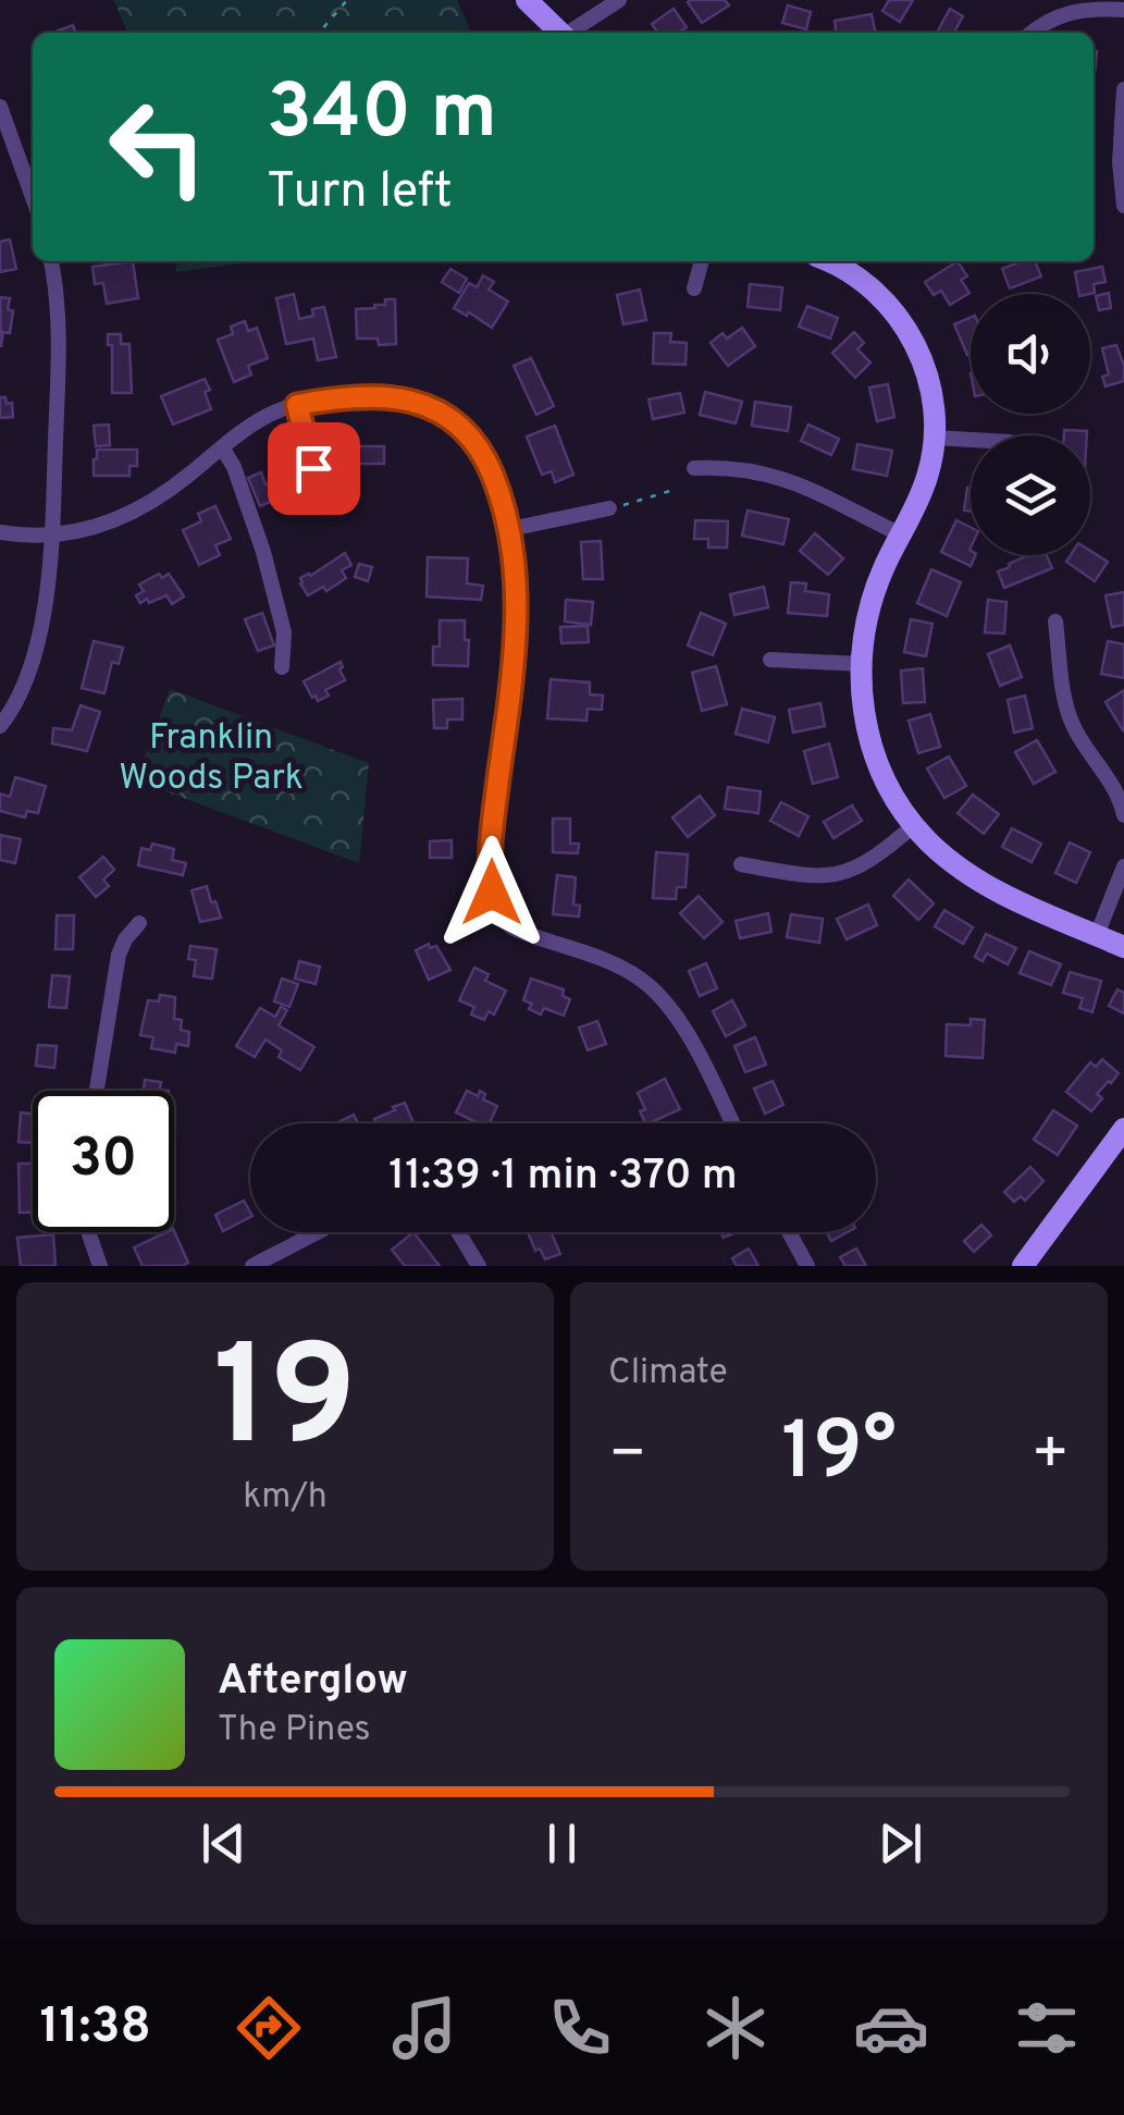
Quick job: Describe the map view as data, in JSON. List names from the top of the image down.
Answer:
{
  "parks": ["Franklin Woods Park"],
  "page": {
    "turn": ["340 m", "Turn left"],
    "limit": "30",
    "trip": "11:39 · 1 min · 370 m",
    "tile": [
      ["19", "km/h"],
      "Climate"
    ],
    "heat": ["−", "19°", "+"],
    "song": ["Afterglow", "The Pines"],
    "tabs": "11:38"
  }
}
